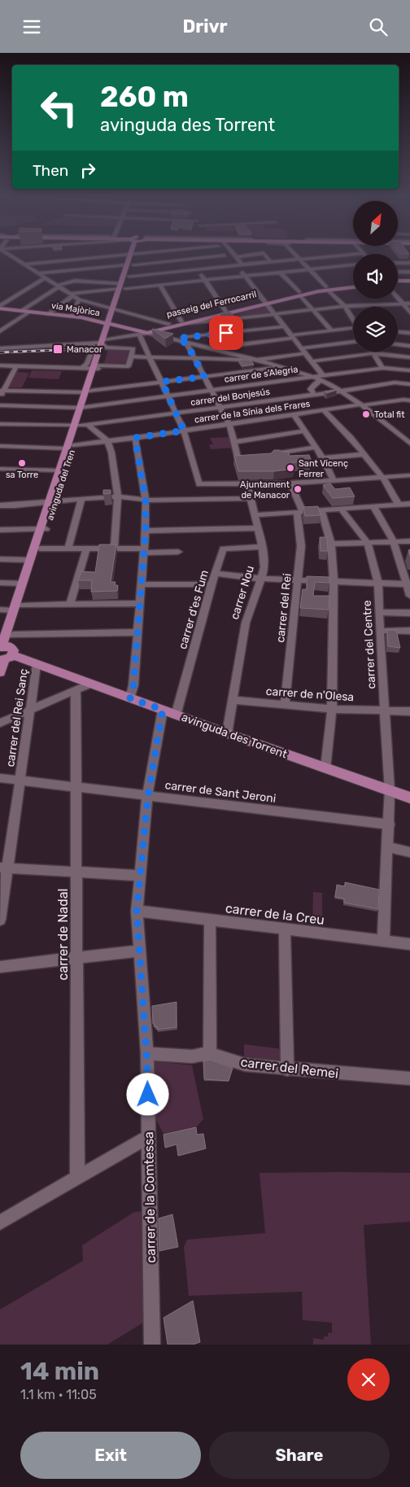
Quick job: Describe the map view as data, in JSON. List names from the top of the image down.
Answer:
{
  "streets": {
    "main road": [
      "passeig del Ferrocarril",
      "via Majòrica",
      "avinguda del Tren",
      "avinguda des Torrent"
    ],
    "street": [
      "carrer de s'Alegria",
      "carrer del Bonjesús",
      "carrer de la Sínia dels Frares",
      "carrer Nou",
      "carrer del Rei",
      "carrer d'es Fum",
      "carrer del Centre",
      "carrer de n'Olesa",
      "carrer del Rei Sanç",
      "carrer de Sant Jeroni",
      "carrer de la Creu",
      "carrer de Nadal",
      "carrer del Remei",
      "carrer de la Comtessa"
    ]
  },
  "crossings": [
    ["passeig del Ferrocarril", "via Majòrica"],
    ["via Majòrica", "avinguda del Tren"],
    ["carrer de s'Alegria", "avinguda del Tren"],
    ["carrer del Bonjesús", "avinguda del Tren"],
    ["carrer de la Sínia dels Frares", "avinguda del Tren"],
    ["avinguda del Tren", "avinguda des Torrent"],
    ["carrer Nou", "carrer d'es Fum"],
    ["carrer Nou", "carrer de n'Olesa"],
    ["carrer Nou", "avinguda des Torrent"],
    ["carrer del Rei", "carrer de n'Olesa"],
    ["carrer d'es Fum", "avinguda des Torrent"],
    ["carrer del Centre", "carrer de n'Olesa"],
    ["carrer del Centre", "avinguda des Torrent"],
    ["carrer del Centre", "carrer de Sant Jeroni"],
    ["carrer del Centre", "carrer de la Creu"],
    ["carrer del Rei Sanç", "avinguda des Torrent"],
    ["carrer del Rei Sanç", "carrer de Sant Jeroni"],
    ["avinguda des Torrent", "carrer de la Comtessa"],
    ["carrer de Sant Jeroni", "carrer de Nadal"],
    ["carrer de Sant Jeroni", "carrer de la Comtessa"],
    ["carrer de la Creu", "carrer de la Comtessa"],
    ["carrer del Remei", "carrer de la Comtessa"]
  ],
  "places": {
    "transit": ["Manacor"],
    "other": [
      "Total fit",
      "sa Torre",
      "Sant Vicenç Ferrer",
      "Ajuntament de Manacor"
    ]
  },
  "north": "top right",
  "page": {
    "header": "Drivr",
    "turn": ["260 m", "avinguda des Torrent"],
    "then": "Then",
    "heading": ["14 min", "1.1 km · 11:05"],
    "buttons": ["Exit", "Share"]
  }
}
